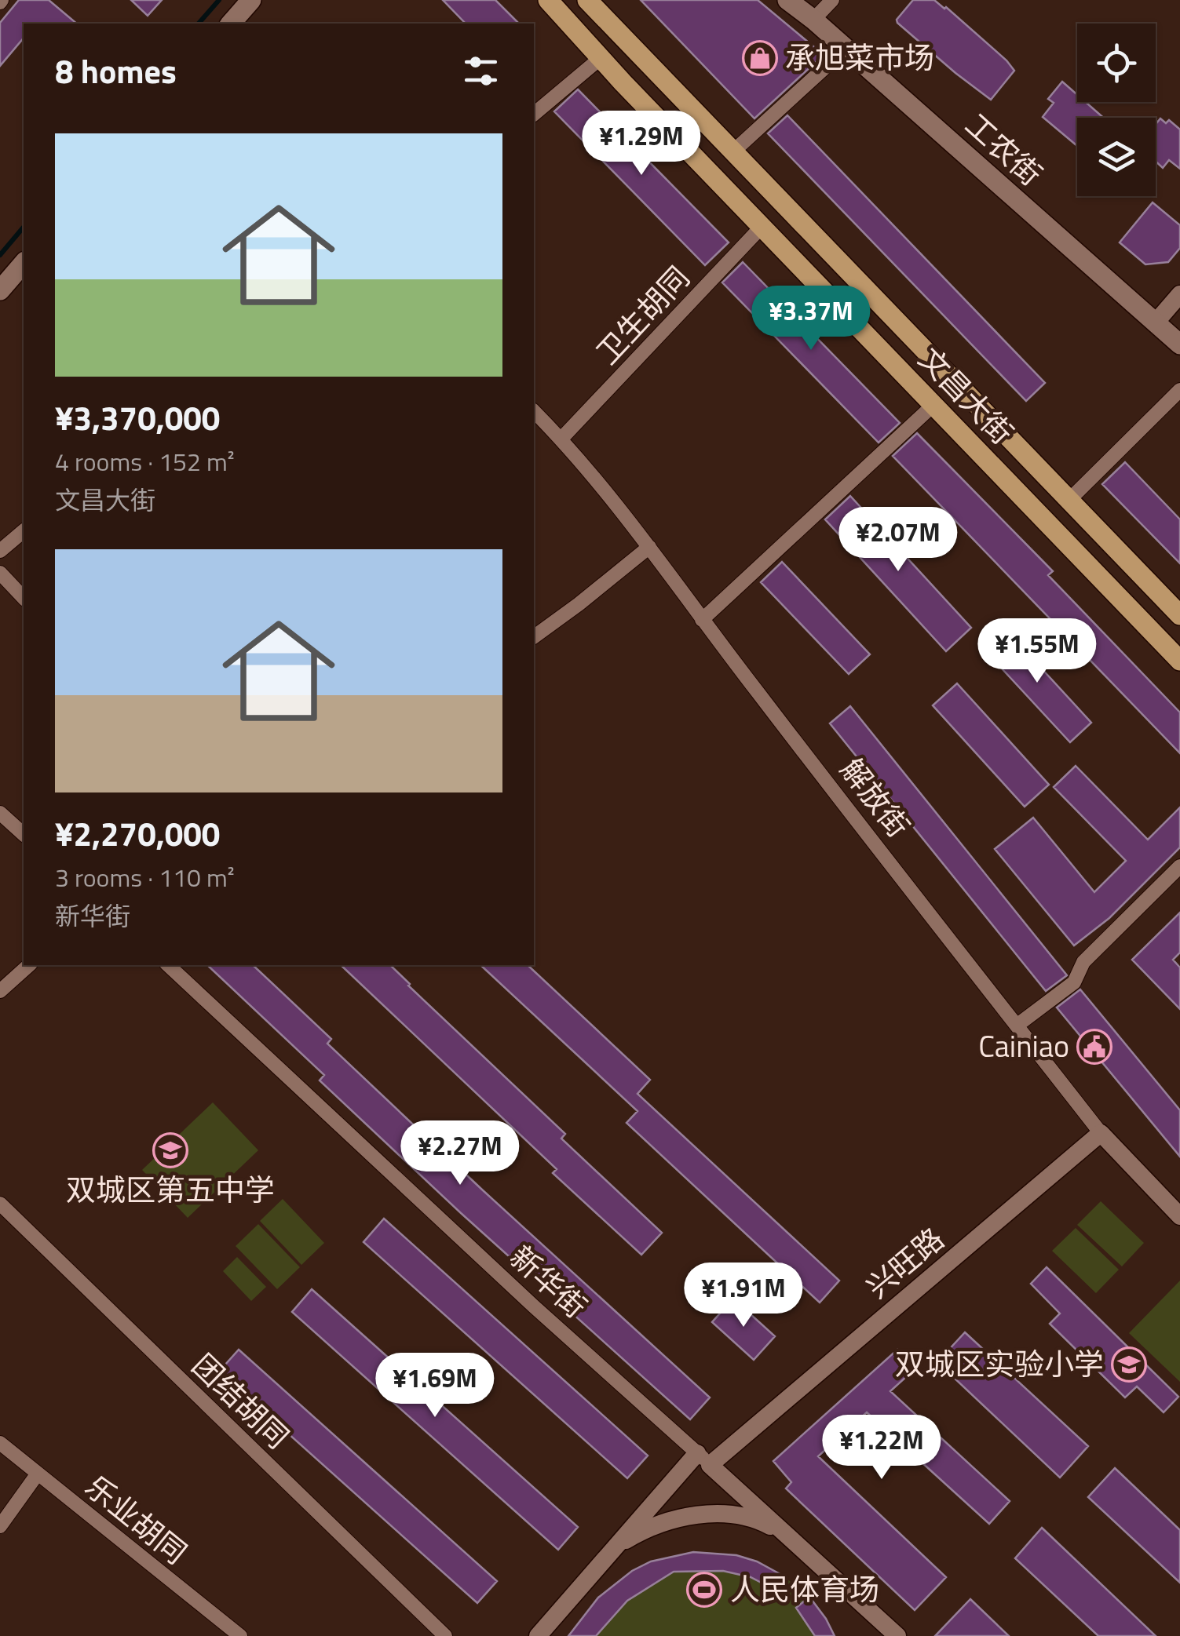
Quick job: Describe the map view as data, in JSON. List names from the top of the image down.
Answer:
{
  "streets": {
    "main road": ["工农街", "文昌大街"],
    "street": [
      "卫生胡同",
      "解放街",
      "兴旺路",
      "新华街",
      "团结胡同",
      "乐业胡同"
    ]
  },
  "crossings": [
    ["卫生胡同", "文昌大街"],
    ["卫生胡同", "解放街"],
    ["解放街", "兴旺路"],
    ["兴旺路", "新华街"]
  ],
  "places": {
    "shop": ["承旭菜市场"],
    "public building": ["Cainiao"],
    "school or university": ["双城区第五中学", "双城区实验小学"],
    "sports": ["人民体育场"]
  },
  "page": {
    "heading": "8 homes",
    "price": [
      "¥1.29M",
      "¥3.37M",
      "¥2.07M",
      "¥1.55M",
      "¥2.27M",
      "¥1.91M",
      "¥1.69M",
      "¥1.22M"
    ],
    "list": [
      {
        "name": "¥3,370,000",
        "note": "4 rooms · 152 m² · 文昌大街"
      },
      {
        "name": "¥2,270,000",
        "note": "3 rooms · 110 m² · 新华街"
      }
    ]
  }
}
